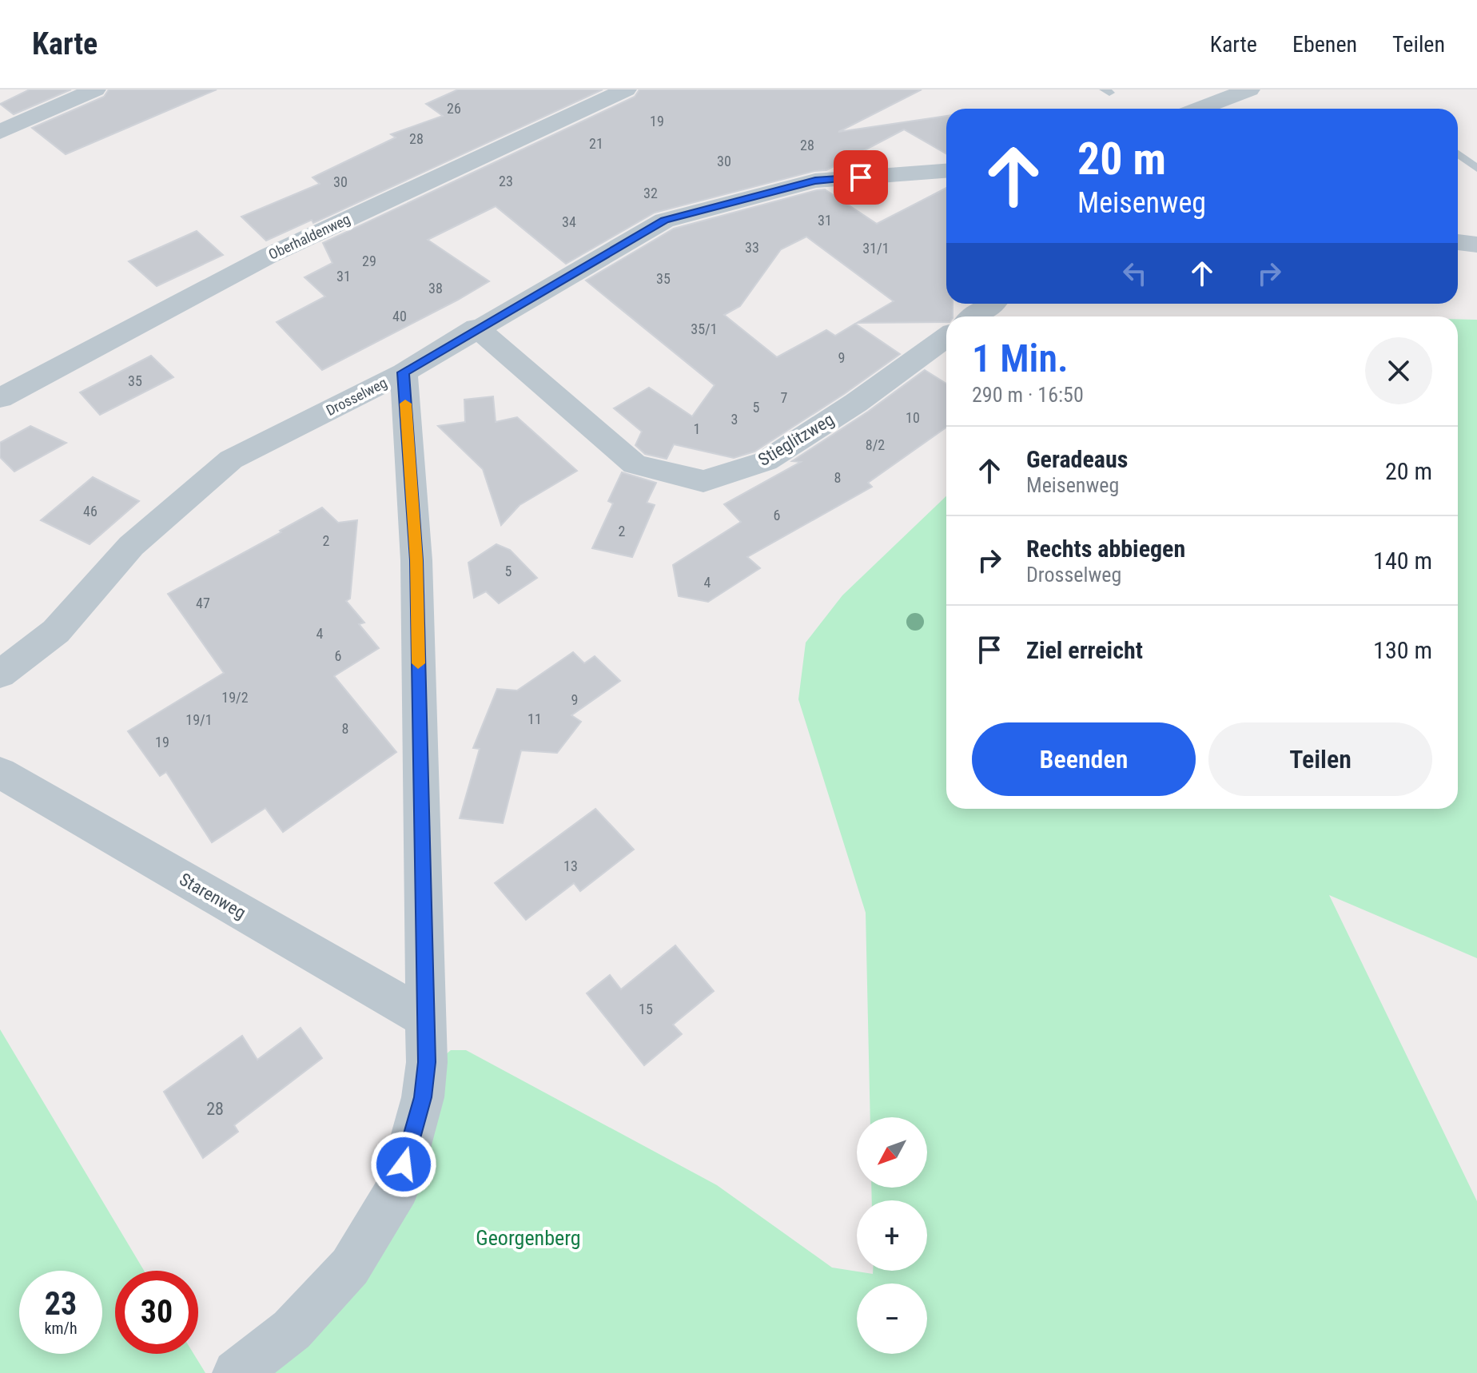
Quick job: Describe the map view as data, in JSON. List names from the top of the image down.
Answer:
{
  "streets": {
    "street": [
      "Oberhaldenweg",
      "Drosselweg",
      "Stieglitzweg",
      "Starenweg"
    ]
  },
  "crossings": [
    ["Drosselweg", "Stieglitzweg"]
  ],
  "parks": ["Georgenberg"],
  "house_numbers": [
    "26",
    "19",
    "28",
    "21",
    "28",
    "30",
    "23",
    "30",
    "32",
    "31",
    "34",
    "33",
    "31/1",
    "29",
    "31",
    "35",
    "38",
    "40",
    "35/1",
    "9",
    "35",
    "7",
    "5",
    "10",
    "3",
    "1",
    "8/2",
    "8",
    "46",
    "6",
    "2",
    "2",
    "5",
    "4",
    "47",
    "4",
    "6",
    "19/2",
    "9",
    "11",
    "19/1",
    "8",
    "19",
    "13",
    "15",
    "28"
  ],
  "north": "bottom left",
  "page": {
    "header": "Karte",
    "nav": ["Karte", "Ebenen", "Teilen"],
    "turn": ["20 m", "Meisenweg"],
    "heading": ["1 Min.", "290 m · 16:50"],
    "list": [
      {
        "name": "Geradeaus",
        "note": "Meisenweg",
        "value": "20 m"
      },
      {
        "name": "Rechts abbiegen",
        "note": "Drosselweg",
        "value": "140 m"
      },
      {
        "name": "Ziel erreicht",
        "value": "130 m"
      }
    ],
    "buttons": ["Beenden", "Teilen"],
    "map_buttons": ["+", "−"],
    "speed": "23 km/h",
    "limit": "30"
  }
}
